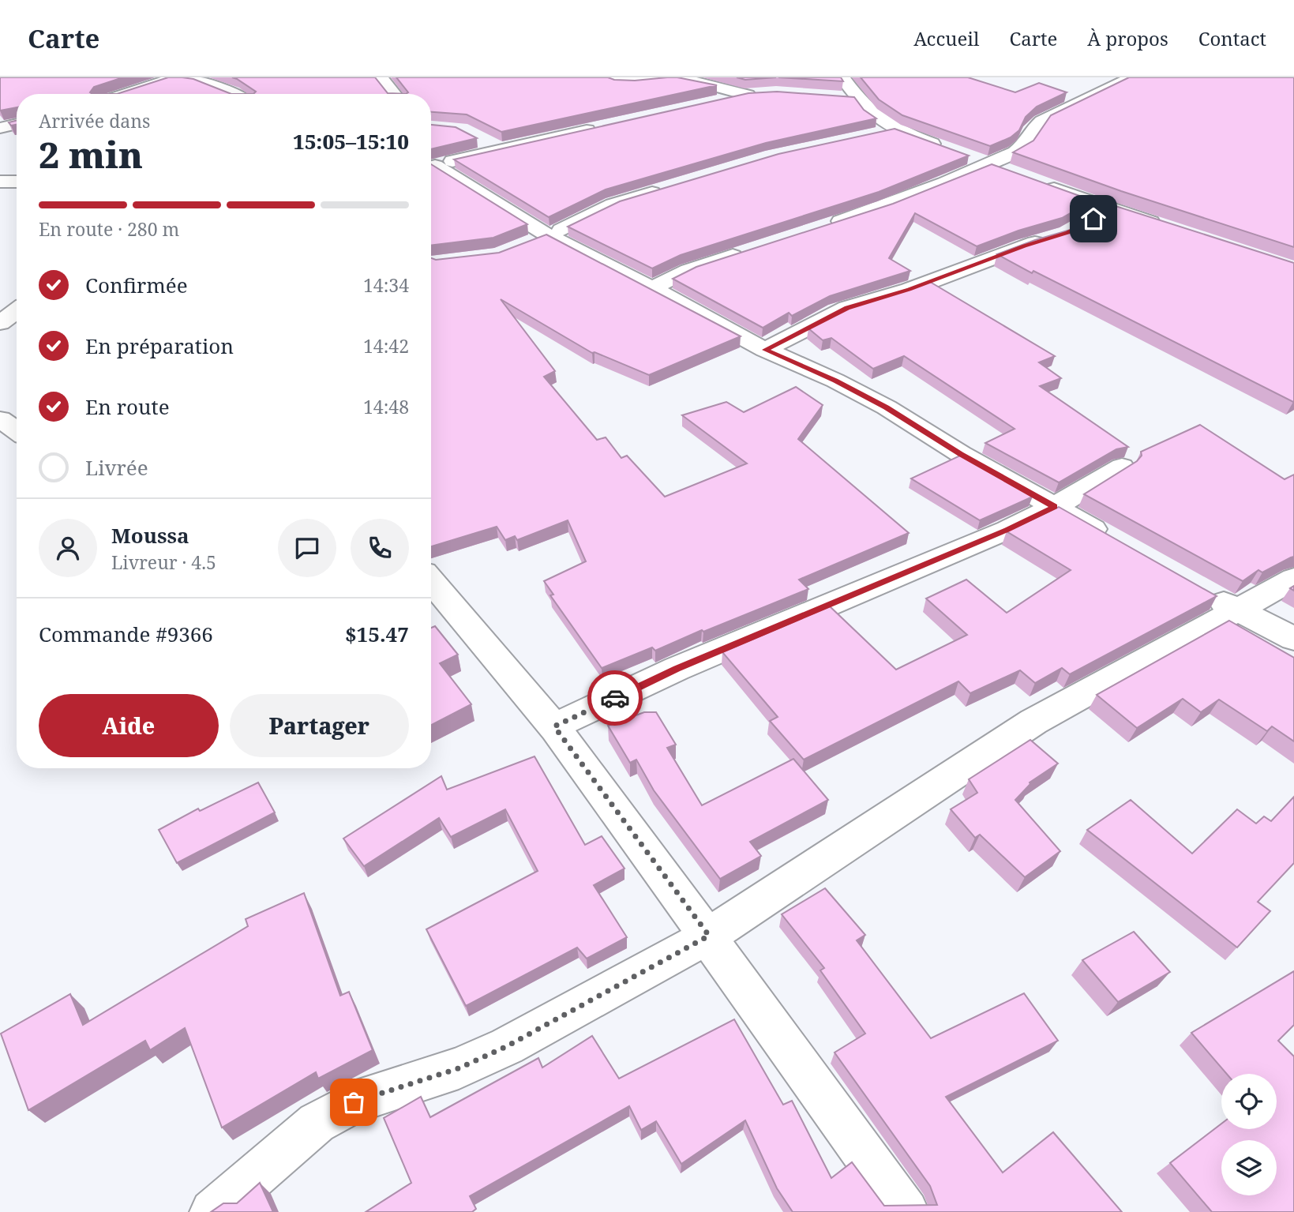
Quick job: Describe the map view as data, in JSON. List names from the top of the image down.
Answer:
{
  "page": {
    "header": "Carte",
    "nav": [
      "Accueil",
      "Carte",
      "À propos",
      "Contact"
    ],
    "heading": ["2 min", "Arrivée dans", "15:05–15:10"],
    "panel": [
      "Moussa",
      "Livreur · 4.5",
      "Commande #9366",
      "$15.47"
    ],
    "bar": "En route · 280 m",
    "list": [
      ["Confirmée", "14:34"],
      ["En préparation", "14:42"],
      ["En route", "14:48"],
      "Livrée"
    ],
    "buttons": ["Aide", "Partager"]
  }
}
